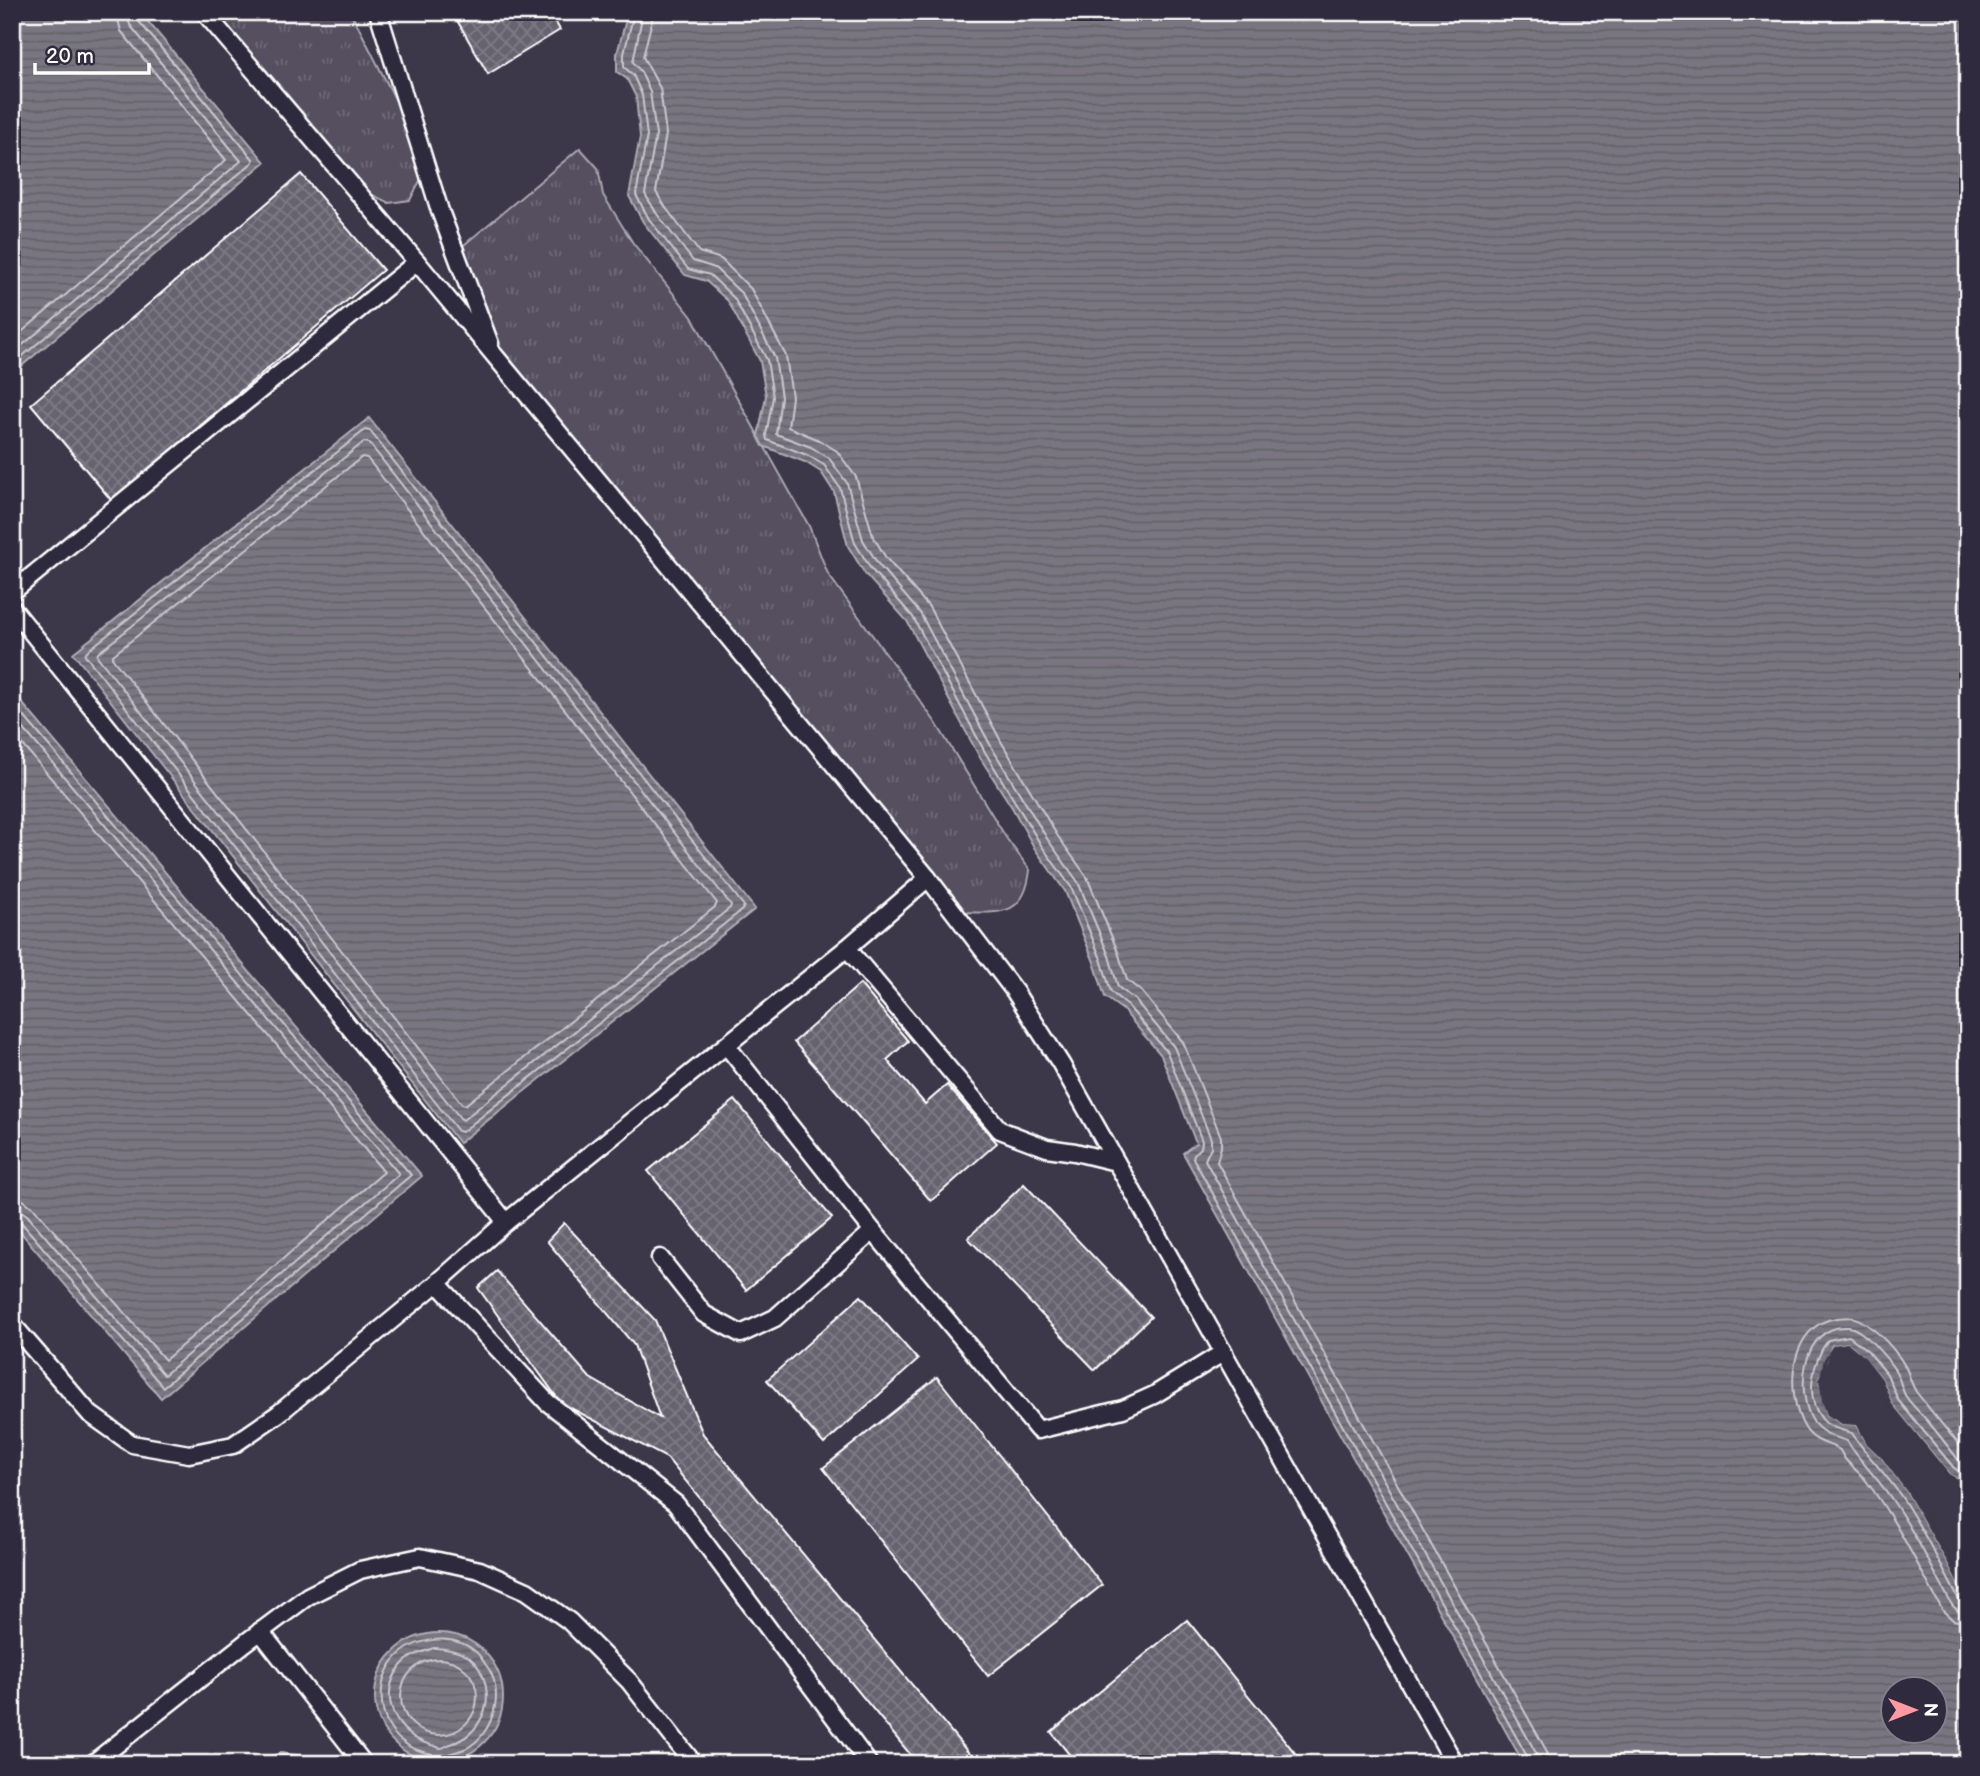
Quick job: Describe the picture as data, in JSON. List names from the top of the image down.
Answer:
{
  "scale_bar": "20 m",
  "north": "right"
}
